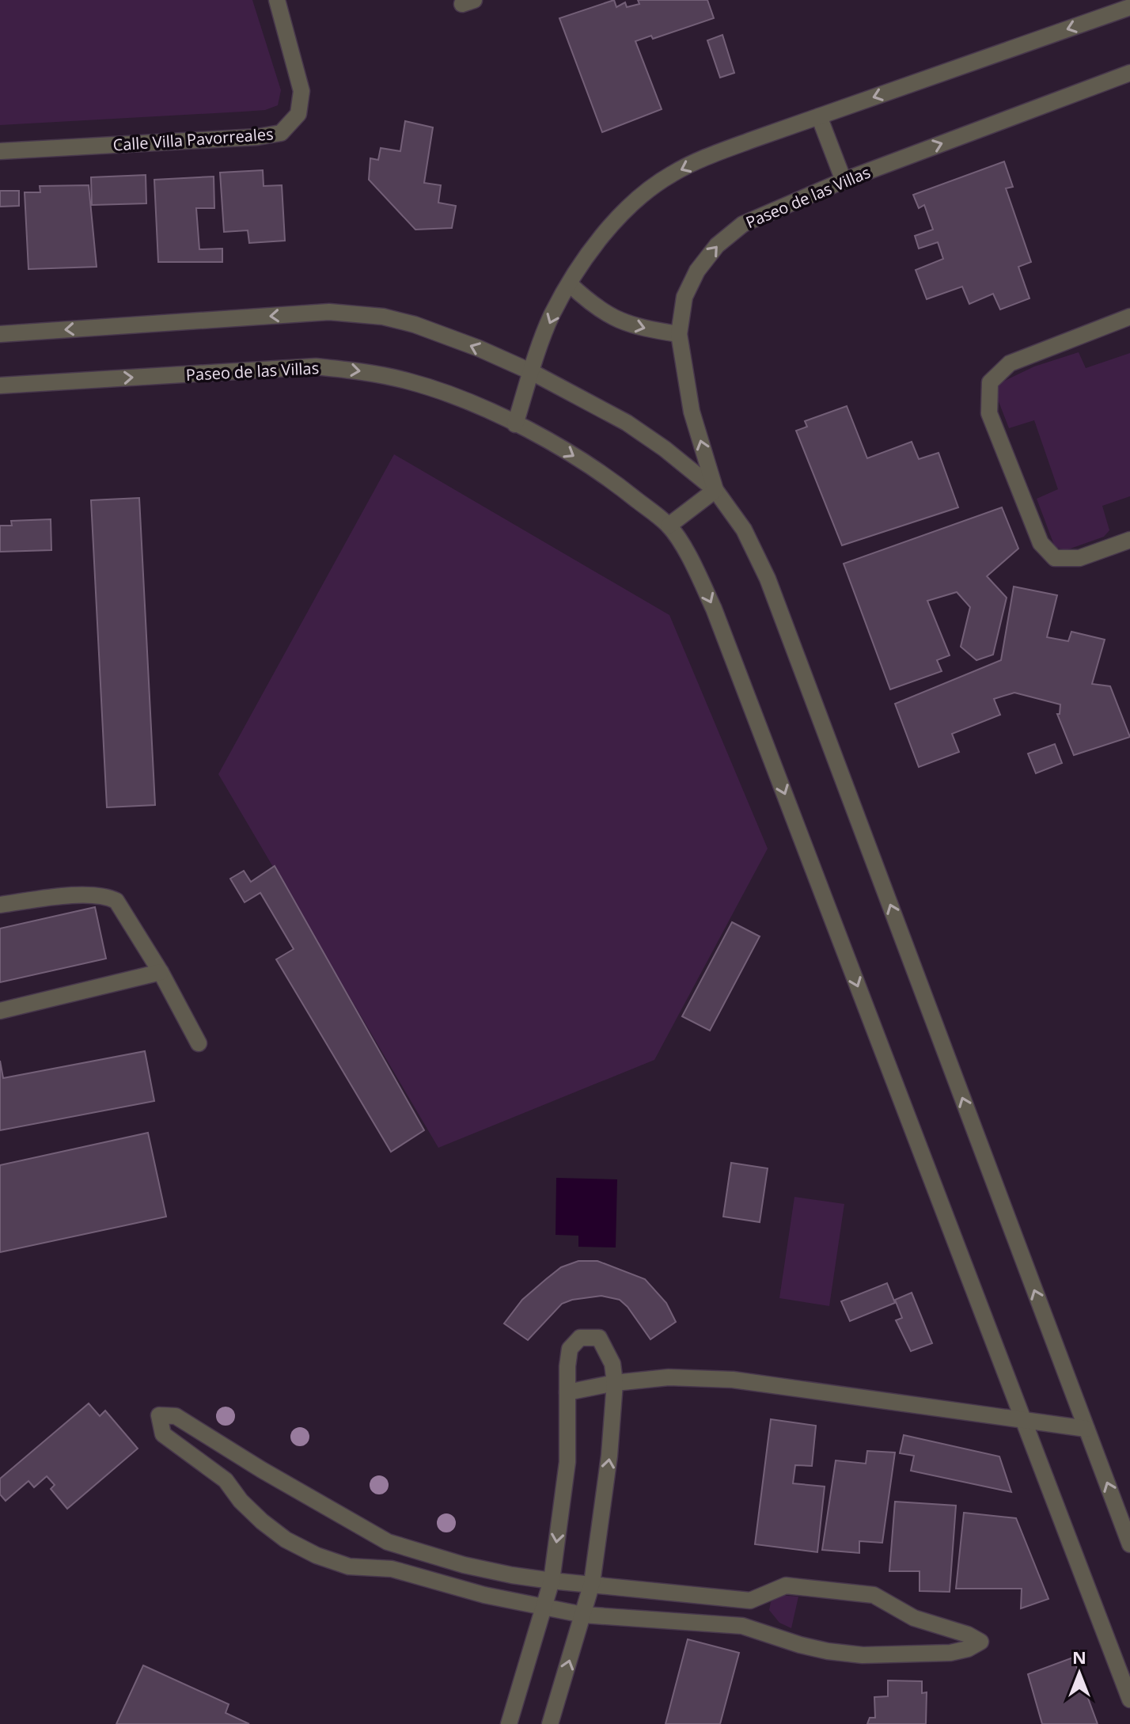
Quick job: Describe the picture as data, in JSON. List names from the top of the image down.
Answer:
{
  "streets": {
    "street": ["Calle Villa Pavorreales", "Paseo de las Villas"]
  },
  "north": "top"
}
